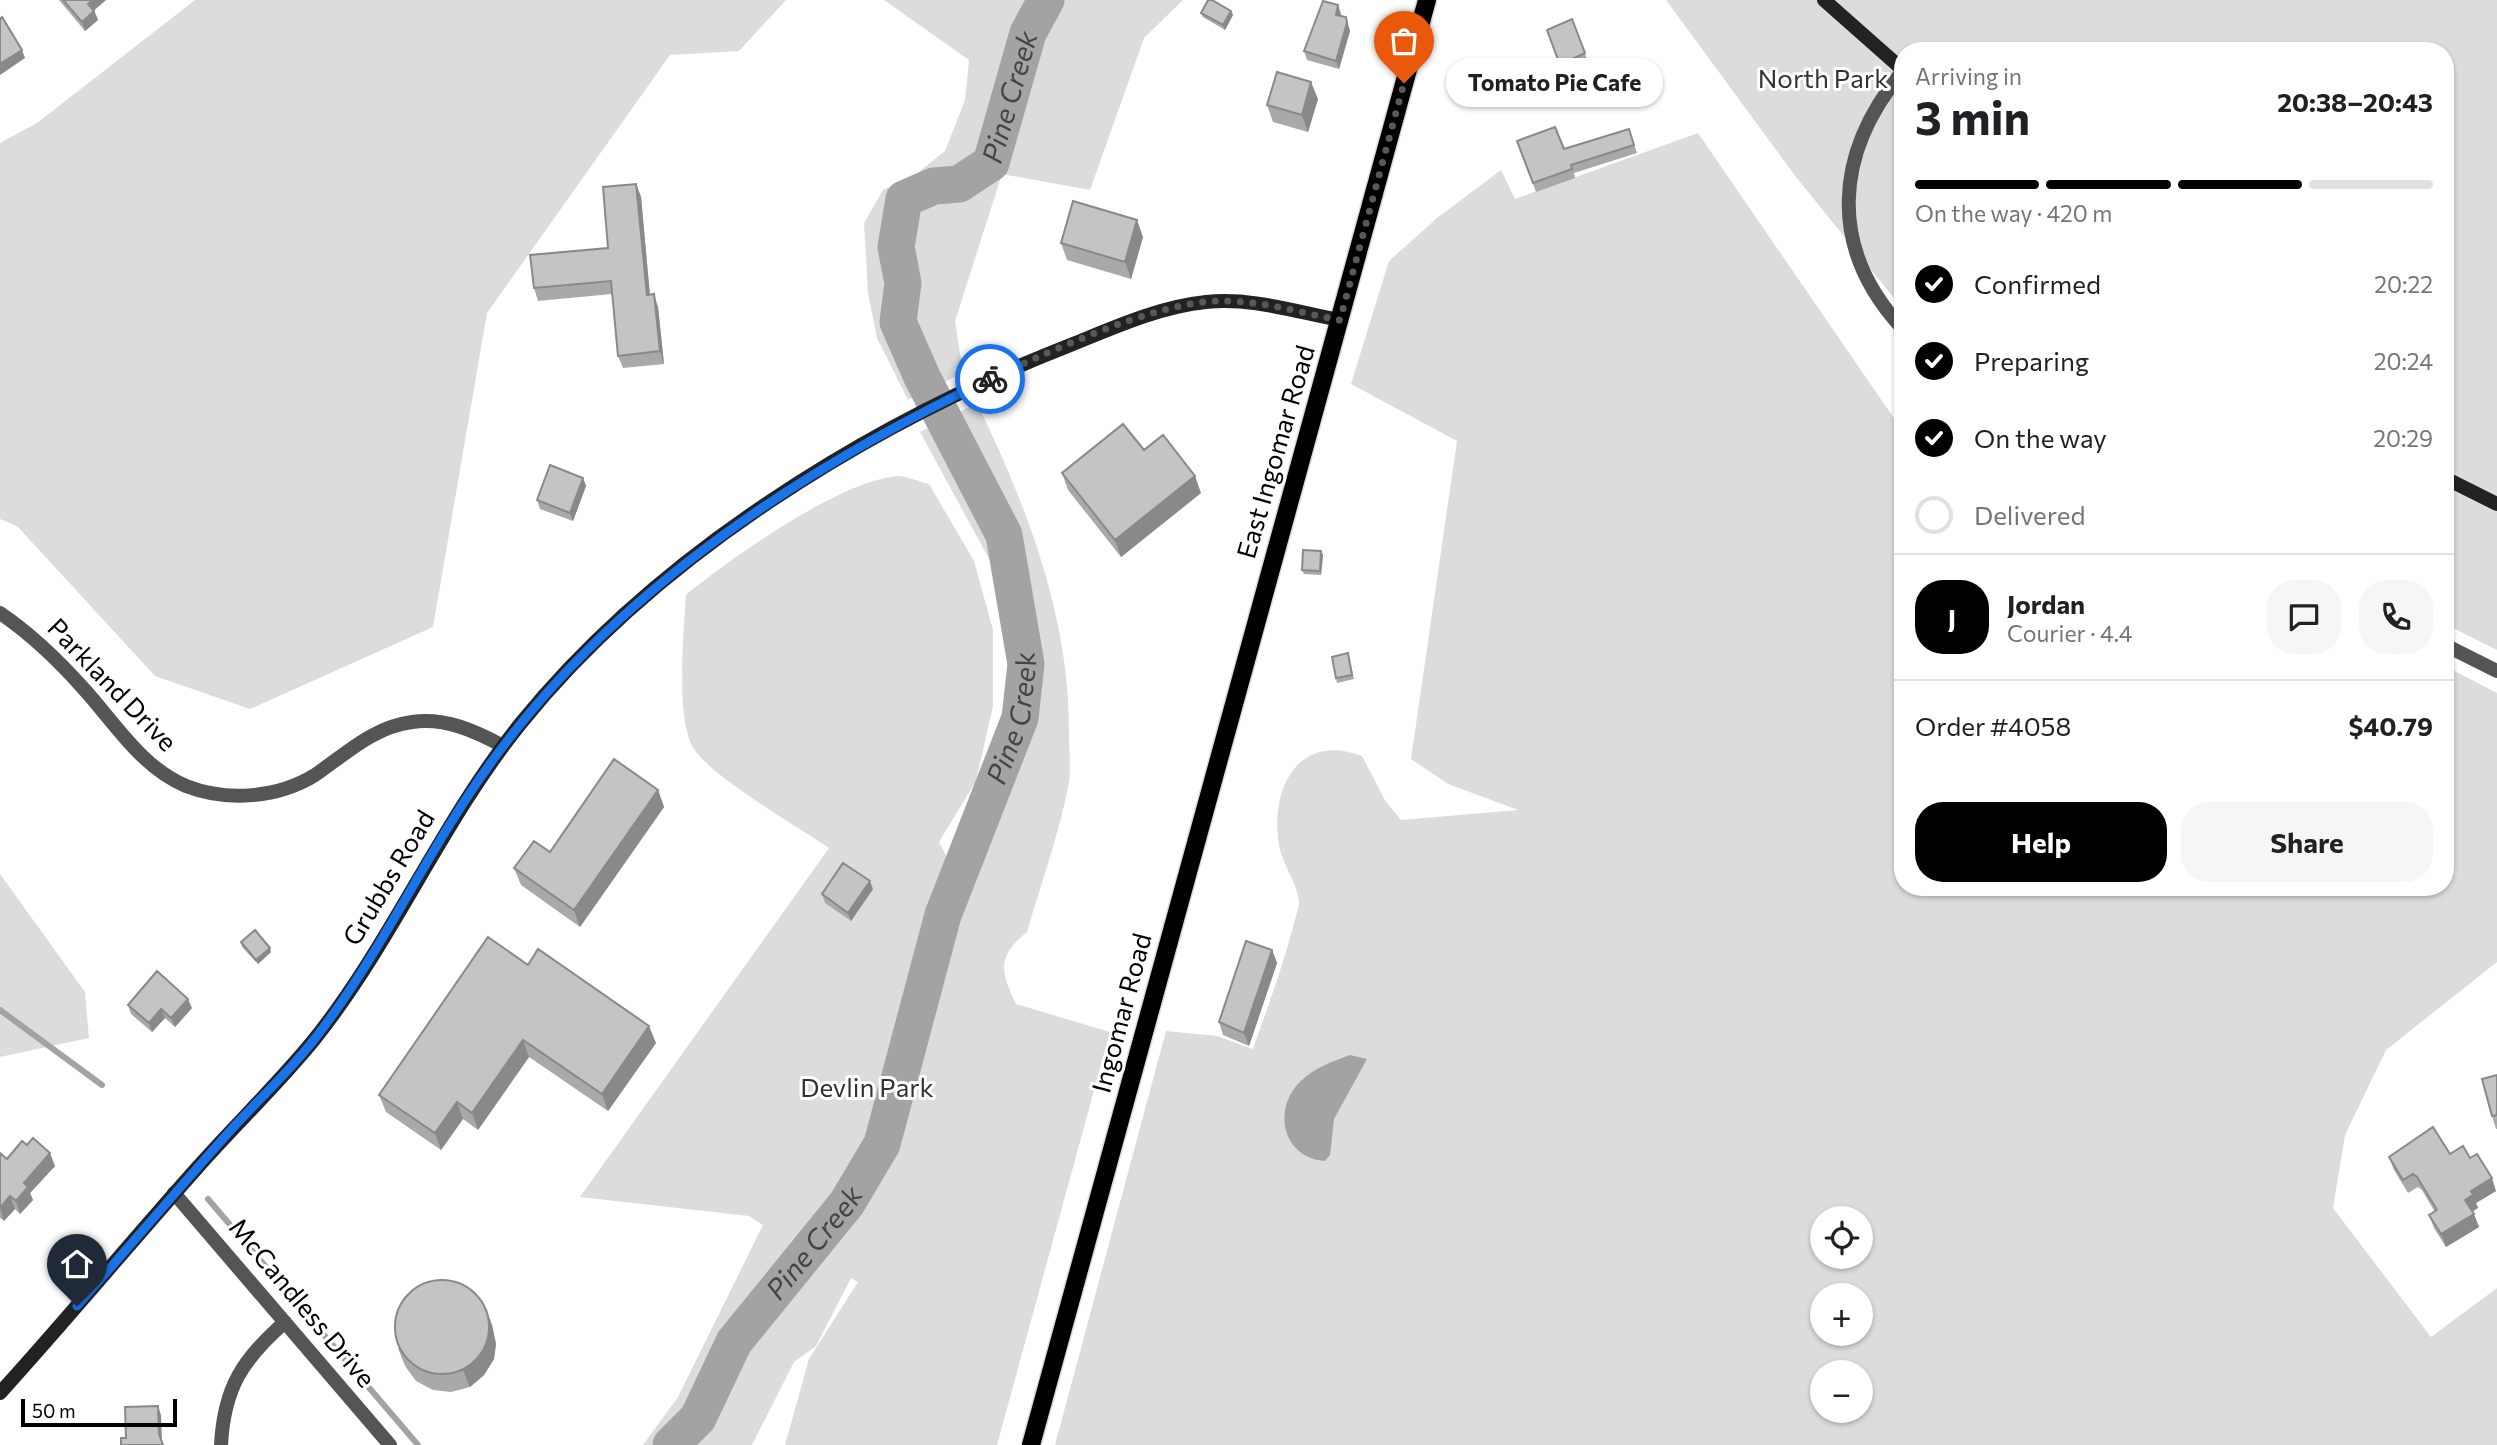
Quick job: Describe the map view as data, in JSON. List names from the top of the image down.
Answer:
{
  "streets": {
    "main road": ["East Ingomar Road", "Ingomar Road"],
    "street": ["Parkland Drive", "Grubbs Road", "McCandless Drive"]
  },
  "crossings": [
    ["East Ingomar Road", "Grubbs Road"],
    ["East Ingomar Road", "Ingomar Road"],
    ["Parkland Drive", "Grubbs Road"],
    ["Grubbs Road", "McCandless Drive"]
  ],
  "water": ["Pine Creek"],
  "parks": ["North Park", "Devlin Park"],
  "places": ["Tomato Pie Cafe"],
  "scale_bar": "50 m",
  "page": {
    "heading": ["3 min", "Arriving in", "20:38–20:43"],
    "panel": [
      "Jordan",
      "Courier · 4.4",
      "Order #4058",
      "$40.79"
    ],
    "bubble": "Tomato Pie Cafe",
    "bar": "On the way · 420 m",
    "list": [
      ["Confirmed", "20:22"],
      ["Preparing", "20:24"],
      ["On the way", "20:29"],
      "Delivered"
    ],
    "round": "J",
    "buttons": ["Help", "Share"],
    "map_buttons": ["+", "−"],
    "scale": "50 m"
  }
}
